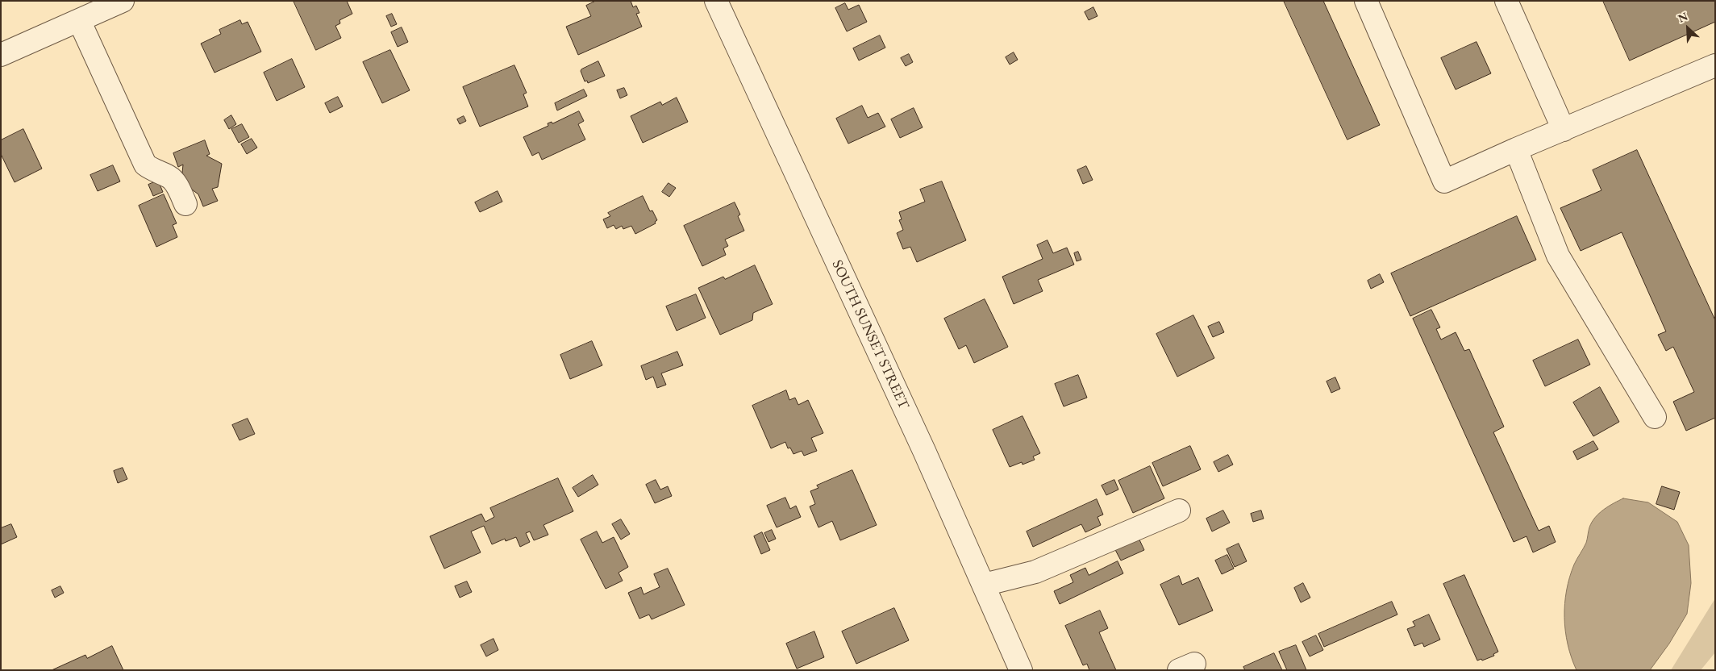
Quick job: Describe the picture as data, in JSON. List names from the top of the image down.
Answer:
{
  "streets": {
    "street": ["SOUTH SUNSET STREET"]
  },
  "north": "top left"
}
